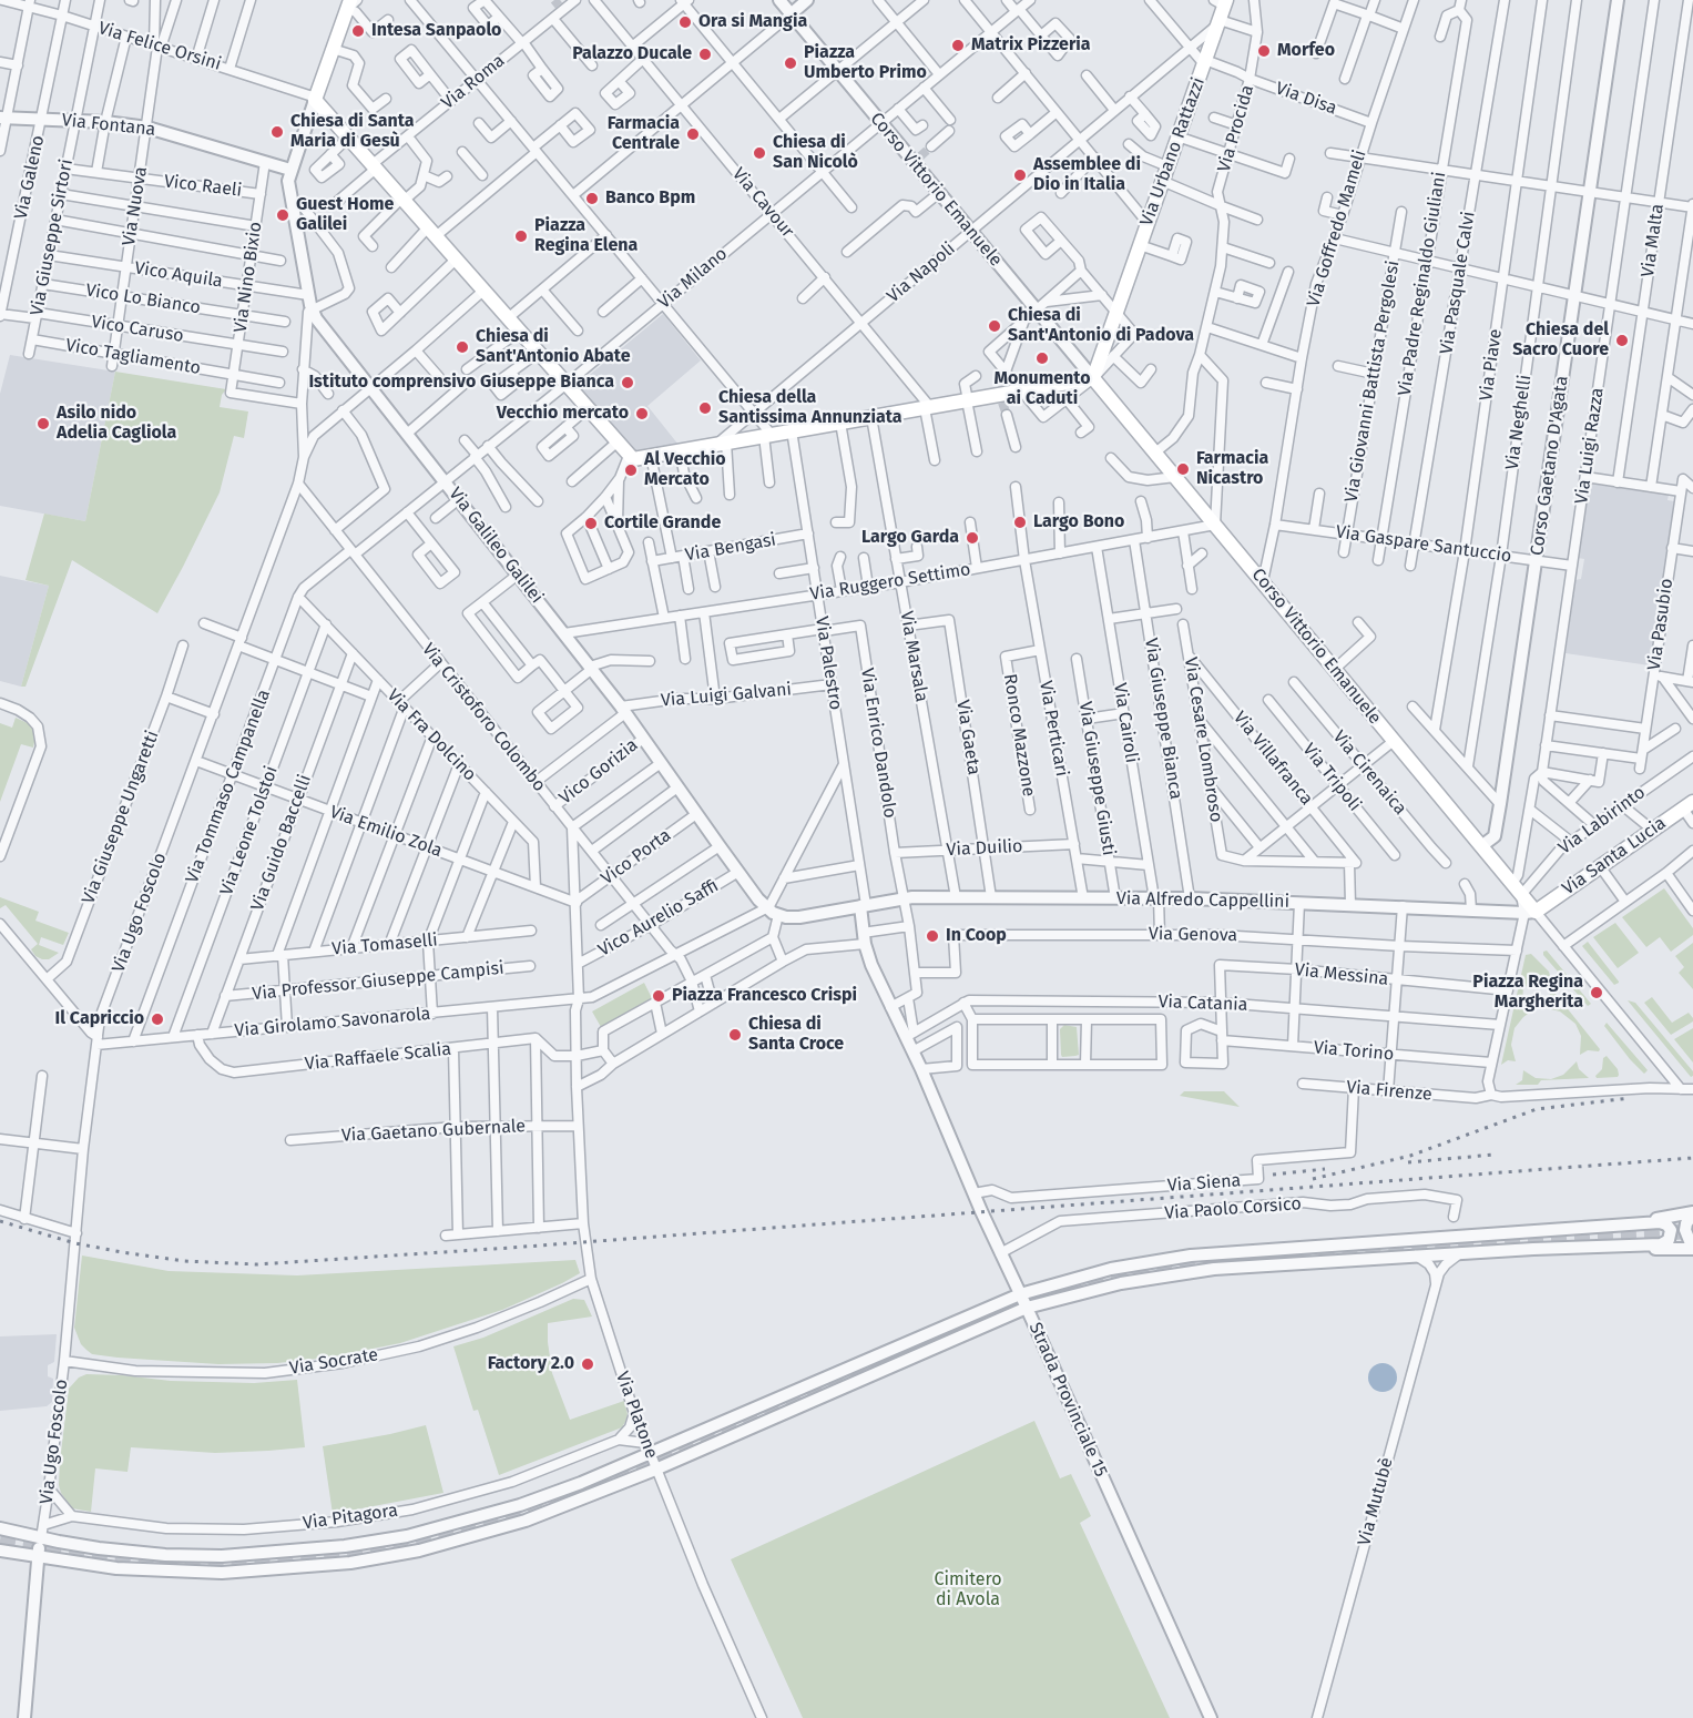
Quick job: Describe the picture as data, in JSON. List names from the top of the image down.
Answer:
{
  "streets": {
    "main road": ["Via Urbano Rattazzi", "Corso Vittorio Emanuele", "Via Santa Lucia"],
    "street": [
      "Via Felice Orsini",
      "Via Roma",
      "Via Disa",
      "Via Fontana",
      "Via Procida",
      "Via Galeno",
      "Vico Raeli",
      "Via Cavour",
      "Via Nuova",
      "Via Goffredo Mameli",
      "Via Giuseppe Sirtori",
      "Via Malta",
      "Via Napoli",
      "Vico Aquila",
      "Via Nino Bixio",
      "Via Milano",
      "Via Pasquale Calvi",
      "Via Padre Reginaldo Giuliani",
      "Vico Lo Bianco",
      "Vico Caruso",
      "Vico Tagliamento",
      "Via Piave",
      "Via Giovanni Battista Pergolesi",
      "Via Neghelli",
      "Via Luigi Razza",
      "Corso Gaetano D'Agata",
      "Via Gaspare Santuccio",
      "Via Galileo Galilei",
      "Via Bengasi",
      "Via Ruggero Settimo",
      "Via Pasubio",
      "Via Marsala",
      "Via Palestro",
      "Via Luigi Galvani",
      "Via Cristoforo Colombo",
      "Via Giuseppe Bianca",
      "Via Cairoli",
      "Via Perticari",
      "Via Fra Dolcino",
      "Ronco Mazzone",
      "Via Gaeta",
      "Via Cesare Lombroso",
      "Via Enrico Dandolo",
      "Via Villafranca",
      "Vico Gorizia",
      "Via Cirenaica",
      "Via Tripoli",
      "Via Giuseppe Giusti",
      "Via Tommaso Campanella",
      "Via Giuseppe Ungaretti",
      "Via Labirinto",
      "Via Leone Tolstoi",
      "Via Emilio Zola",
      "Via Guido Baccelli",
      "Via Duilio",
      "Vico Porta",
      "Via Alfredo Cappellini",
      "Via Ugo Foscolo",
      "Vico Aurelio Saffi",
      "Via Genova",
      "Via Tomaselli",
      "Via Messina",
      "Via Professor Giuseppe Campisi",
      "Via Catania",
      "Via Girolamo Savonarola",
      "Via Torino",
      "Via Raffaele Scalia",
      "Via Firenze",
      "Via Gaetano Gubernale",
      "Via Siena",
      "Via Paolo Corsico",
      "Via Socrate",
      "Strada Provinciale 15",
      "Via Platone",
      "Via Mutubè",
      "Via Pitagora"
    ]
  },
  "crossings": [
    ["Via Felice Orsini", "Via Galeno"],
    ["Via Felice Orsini", "Via Nuova"],
    ["Via Felice Orsini", "Via Giuseppe Sirtori"],
    ["Via Disa", "Via Procida"],
    ["Via Disa", "Via Urbano Rattazzi"],
    ["Via Disa", "Via Goffredo Mameli"],
    ["Via Fontana", "Via Galeno"],
    ["Via Fontana", "Via Nuova"],
    ["Via Fontana", "Via Giuseppe Sirtori"],
    ["Via Fontana", "Via Nino Bixio"],
    ["Via Fontana", "Via Galileo Galilei"],
    ["Via Procida", "Corso Vittorio Emanuele"],
    ["Via Urbano Rattazzi", "Corso Vittorio Emanuele"],
    ["Via Urbano Rattazzi", "Via Napoli"],
    ["Via Galeno", "Vico Caruso"],
    ["Vico Raeli", "Via Nuova"],
    ["Vico Raeli", "Via Giuseppe Sirtori"],
    ["Vico Raeli", "Via Nino Bixio"],
    ["Corso Vittorio Emanuele", "Via Goffredo Mameli"],
    ["Corso Vittorio Emanuele", "Via Napoli"],
    ["Corso Vittorio Emanuele", "Via Milano"],
    ["Corso Vittorio Emanuele", "Via Luigi Razza"],
    ["Corso Vittorio Emanuele", "Corso Gaetano D'Agata"],
    ["Corso Vittorio Emanuele", "Via Ruggero Settimo"],
    ["Corso Vittorio Emanuele", "Via Labirinto"],
    ["Corso Vittorio Emanuele", "Via Santa Lucia"],
    ["Corso Vittorio Emanuele", "Via Alfredo Cappellini"],
    ["Via Cavour", "Via Napoli"],
    ["Via Cavour", "Via Milano"],
    ["Via Nuova", "Vico Aquila"],
    ["Via Nuova", "Vico Lo Bianco"],
    ["Via Nuova", "Vico Caruso"],
    ["Via Nuova", "Vico Tagliamento"],
    ["Via Goffredo Mameli", "Via Gaspare Santuccio"],
    ["Via Giuseppe Sirtori", "Vico Aquila"],
    ["Via Giuseppe Sirtori", "Vico Lo Bianco"],
    ["Via Giuseppe Sirtori", "Vico Caruso"],
    ["Via Giuseppe Sirtori", "Vico Tagliamento"],
    ["Vico Aquila", "Via Nino Bixio"],
    ["Vico Aquila", "Via Galileo Galilei"],
    ["Via Nino Bixio", "Vico Lo Bianco"],
    ["Via Nino Bixio", "Vico Caruso"],
    ["Via Nino Bixio", "Vico Tagliamento"],
    ["Via Nino Bixio", "Via Ugo Foscolo"],
    ["Via Milano", "Via Galileo Galilei"],
    ["Via Milano", "Via Cristoforo Colombo"],
    ["Via Milano", "Via Tommaso Campanella"],
    ["Via Pasquale Calvi", "Via Gaspare Santuccio"],
    ["Via Padre Reginaldo Giuliani", "Via Gaspare Santuccio"],
    ["Via Piave", "Via Gaspare Santuccio"],
    ["Via Giovanni Battista Pergolesi", "Via Gaspare Santuccio"],
    ["Via Neghelli", "Via Gaspare Santuccio"],
    ["Via Luigi Razza", "Via Gaspare Santuccio"],
    ["Via Luigi Razza", "Via Labirinto"],
    ["Corso Gaetano D'Agata", "Via Gaspare Santuccio"],
    ["Via Galileo Galilei", "Via Ruggero Settimo"],
    ["Via Galileo Galilei", "Via Luigi Galvani"],
    ["Via Galileo Galilei", "Vico Gorizia"],
    ["Via Galileo Galilei", "Vico Porta"],
    ["Via Galileo Galilei", "Via Ugo Foscolo"],
    ["Via Galileo Galilei", "Vico Aurelio Saffi"],
    ["Via Galileo Galilei", "Via Girolamo Savonarola"],
    ["Via Bengasi", "Via Palestro"],
    ["Via Ruggero Settimo", "Via Marsala"],
    ["Via Ruggero Settimo", "Via Palestro"],
    ["Via Ruggero Settimo", "Via Giuseppe Bianca"],
    ["Via Ruggero Settimo", "Via Cairoli"],
    ["Via Ruggero Settimo", "Via Perticari"],
    ["Via Marsala", "Via Gaeta"],
    ["Via Marsala", "Via Duilio"],
    ["Via Marsala", "Via Alfredo Cappellini"],
    ["Via Palestro", "Via Luigi Galvani"],
    ["Via Palestro", "Via Enrico Dandolo"],
    ["Via Palestro", "Via Alfredo Cappellini"],
    ["Via Palestro", "Strada Provinciale 15"],
    ["Via Cristoforo Colombo", "Vico Gorizia"],
    ["Via Cristoforo Colombo", "Via Tommaso Campanella"],
    ["Via Cristoforo Colombo", "Vico Porta"],
    ["Via Cristoforo Colombo", "Via Ugo Foscolo"],
    ["Via Cristoforo Colombo", "Vico Aurelio Saffi"],
    ["Via Cristoforo Colombo", "Via Girolamo Savonarola"],
    ["Via Cristoforo Colombo", "Via Platone"],
    ["Via Giuseppe Bianca", "Via Alfredo Cappellini"],
    ["Via Cairoli", "Via Alfredo Cappellini"],
    ["Via Cairoli", "Via Genova"],
    ["Via Perticari", "Ronco Mazzone"],
    ["Via Perticari", "Via Duilio"],
    ["Via Perticari", "Via Alfredo Cappellini"],
    ["Via Fra Dolcino", "Via Tommaso Campanella"],
    ["Via Fra Dolcino", "Via Leone Tolstoi"],
    ["Via Fra Dolcino", "Via Emilio Zola"],
    ["Via Fra Dolcino", "Via Guido Baccelli"],
    ["Via Gaeta", "Via Duilio"],
    ["Via Gaeta", "Via Alfredo Cappellini"],
    ["Via Cesare Lombroso", "Via Villafranca"],
    ["Via Enrico Dandolo", "Via Duilio"],
    ["Via Enrico Dandolo", "Via Alfredo Cappellini"],
    ["Via Enrico Dandolo", "Via Genova"],
    ["Via Giuseppe Giusti", "Via Alfredo Cappellini"],
    ["Via Tommaso Campanella", "Via Emilio Zola"],
    ["Via Tommaso Campanella", "Via Girolamo Savonarola"],
    ["Via Leone Tolstoi", "Via Emilio Zola"],
    ["Via Leone Tolstoi", "Via Girolamo Savonarola"],
    ["Via Emilio Zola", "Via Guido Baccelli"],
    ["Via Emilio Zola", "Vico Porta"],
    ["Via Emilio Zola", "Via Ugo Foscolo"],
    ["Via Emilio Zola", "Via Platone"],
    ["Via Guido Baccelli", "Via Tomaselli"],
    ["Via Guido Baccelli", "Via Professor Giuseppe Campisi"],
    ["Via Guido Baccelli", "Via Girolamo Savonarola"],
    ["Via Santa Lucia", "Via Alfredo Cappellini"],
    ["Vico Porta", "Via Platone"],
    ["Via Alfredo Cappellini", "Strada Provinciale 15"],
    ["Via Ugo Foscolo", "Via Girolamo Savonarola"],
    ["Via Ugo Foscolo", "Via Socrate"],
    ["Vico Aurelio Saffi", "Via Platone"],
    ["Via Messina", "Via Catania"],
    ["Via Catania", "Strada Provinciale 15"],
    ["Via Girolamo Savonarola", "Via Raffaele Scalia"],
    ["Via Girolamo Savonarola", "Via Platone"],
    ["Via Firenze", "Via Siena"],
    ["Via Gaetano Gubernale", "Via Platone"],
    ["Via Siena", "Strada Provinciale 15"],
    ["Via Paolo Corsico", "Strada Provinciale 15"],
    ["Via Socrate", "Via Platone"]
  ],
  "parks": ["Cimitero di Avola"],
  "places": [
    "Ora si Mangia",
    "Intesa Sanpaolo",
    "Matrix Pizzeria",
    "Morfeo",
    "Palazzo Ducale",
    "Piazza Umberto Primo",
    "Chiesa di Santa Maria di Gesù",
    "Farmacia Centrale",
    "Chiesa di San Nicolò",
    "Assemblee di Dio in Italia",
    "Banco Bpm",
    "Guest Home Galilei",
    "Piazza Regina Elena",
    "Chiesa di Sant'Antonio di Padova",
    "Chiesa del Sacro Cuore",
    "Chiesa di Sant'Antonio Abate",
    "Monumento ai Caduti",
    "Istituto comprensivo Giuseppe Bianca",
    "Chiesa della Santissima Annunziata",
    "Vecchio mercato",
    "Asilo nido Adelia Cagliola",
    "Farmacia Nicastro",
    "Al Vecchio Mercato",
    "Largo Bono",
    "Cortile Grande",
    "Largo Garda",
    "In Coop",
    "Piazza Regina Margherita",
    "Piazza Francesco Crispi",
    "Il Capriccio",
    "Chiesa di Santa Croce",
    "Factory 2.0"
  ]
}
